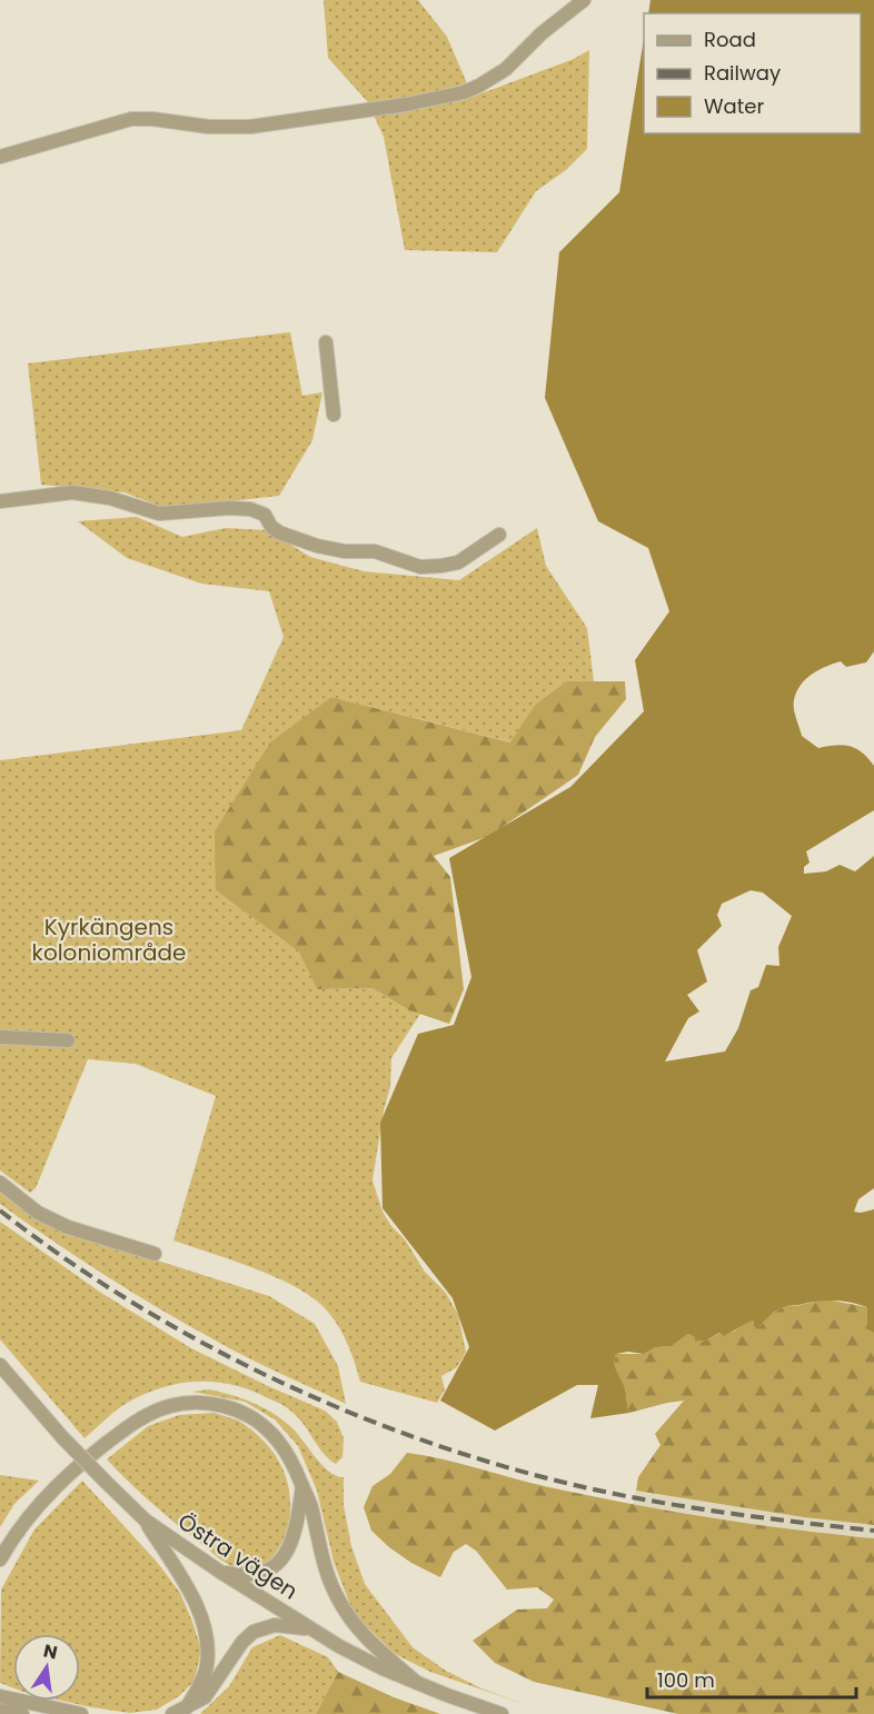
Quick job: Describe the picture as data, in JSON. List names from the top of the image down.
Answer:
{
  "streets": {
    "street": ["Östra vägen"]
  },
  "parks": ["Kyrkängens koloniområde"],
  "legend": ["Road", "Railway", "Water"],
  "scale_bar": "100 m",
  "north": "top"
}
